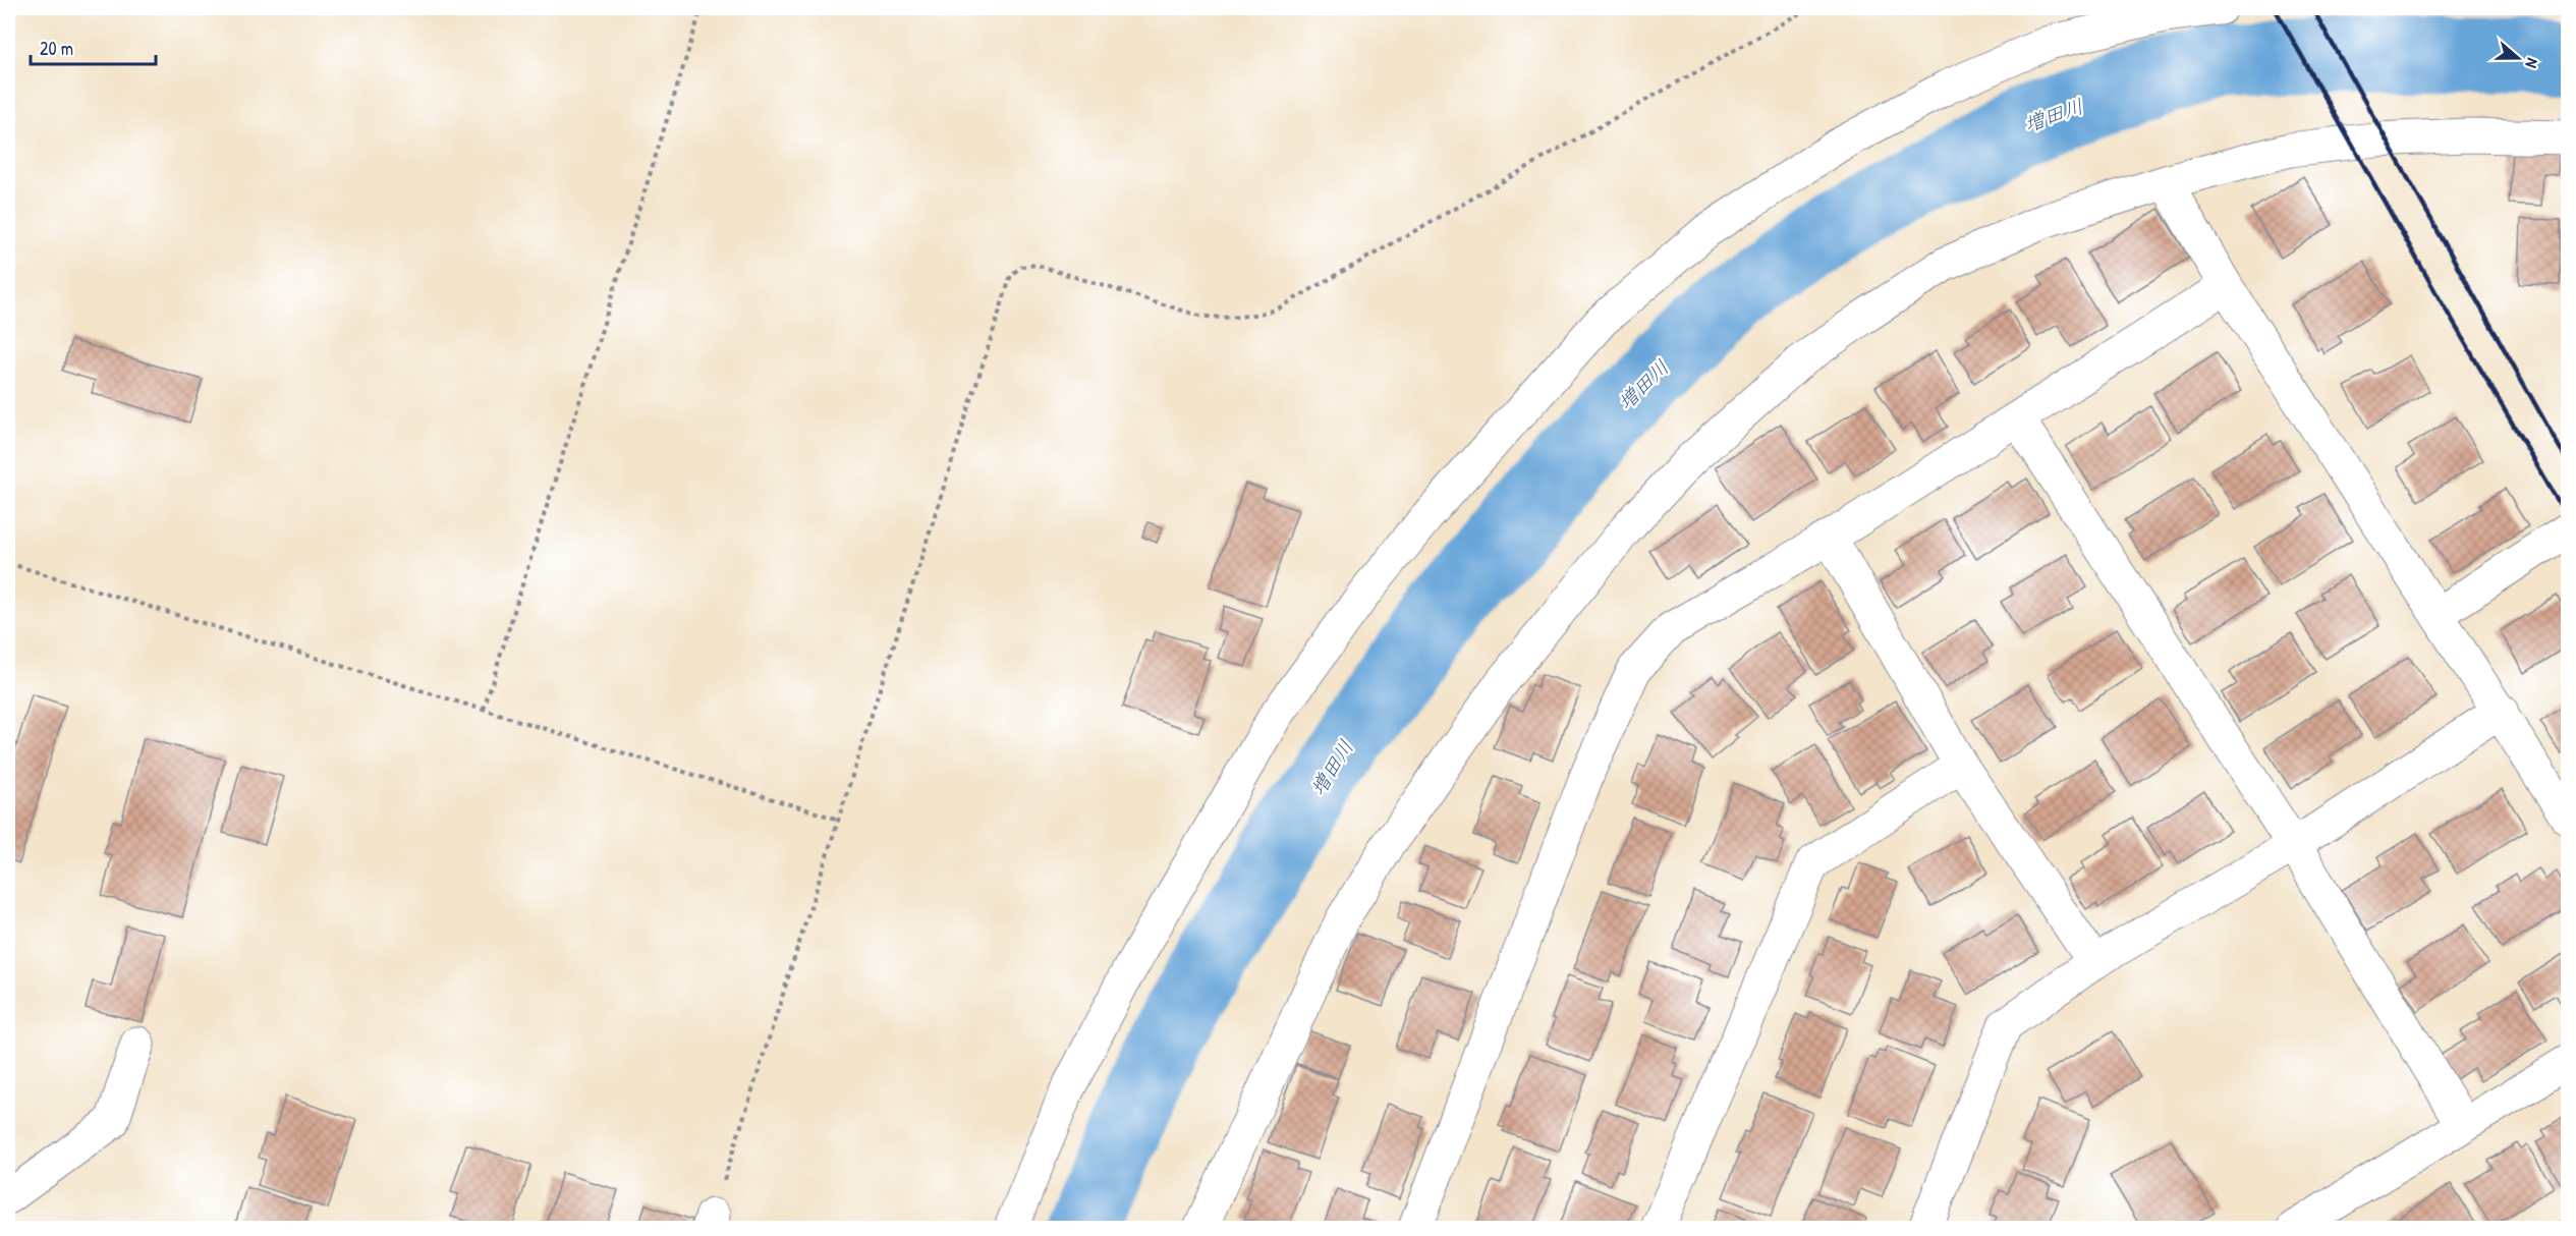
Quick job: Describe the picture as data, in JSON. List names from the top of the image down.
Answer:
{
  "water": ["増田川"],
  "scale_bar": "20 m",
  "north": "right"
}
